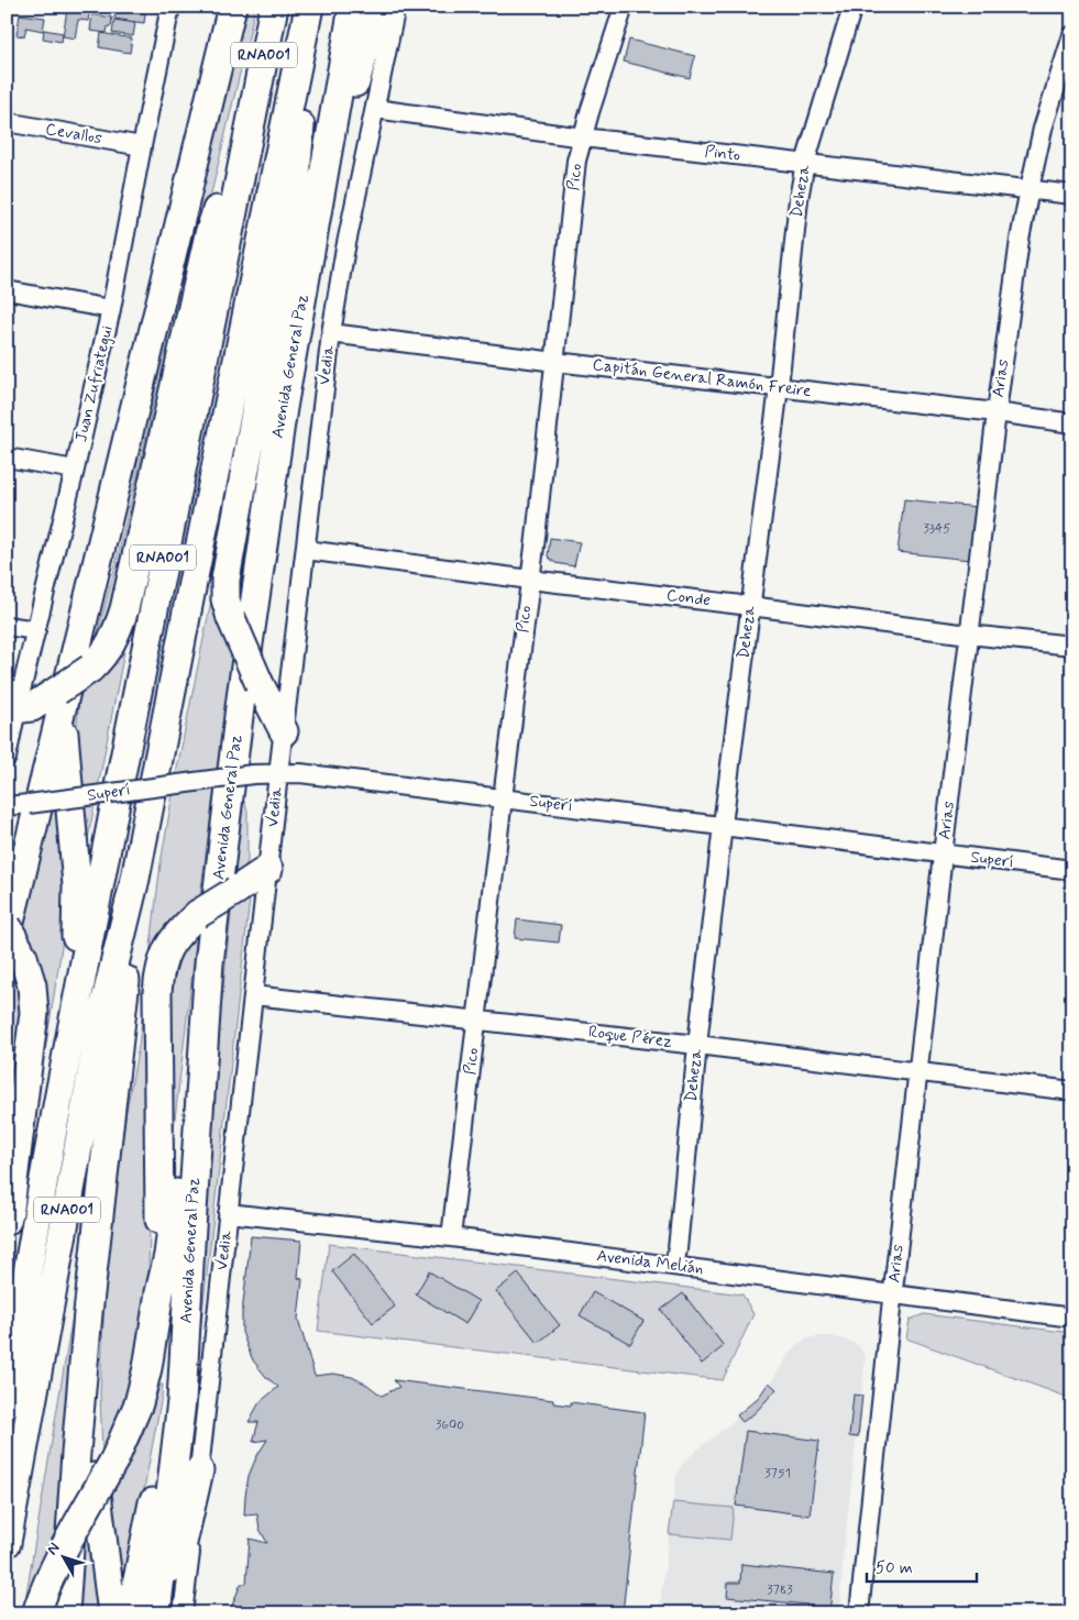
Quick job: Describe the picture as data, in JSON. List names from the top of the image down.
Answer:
{
  "streets": {
    "highway": ["RNA001", "Avenida General Paz"],
    "street": [
      "Cevallos",
      "Pinto",
      "Pico",
      "Deheza",
      "Vedia",
      "Capitán General Ramón Freire",
      "Arias",
      "Juan Zufriategui",
      "Conde",
      "Superí",
      "Roque Pérez",
      "Avenida Melián"
    ]
  },
  "crossings": [
    ["Cevallos", "Juan Zufriategui"],
    ["Pinto", "Pico"],
    ["Pinto", "Deheza"],
    ["Pinto", "Vedia"],
    ["Pinto", "Arias"],
    ["Pico", "Capitán General Ramón Freire"],
    ["Pico", "Conde"],
    ["Pico", "Superí"],
    ["Pico", "Roque Pérez"],
    ["Pico", "Avenida Melián"],
    ["Deheza", "Capitán General Ramón Freire"],
    ["Deheza", "Conde"],
    ["Deheza", "Superí"],
    ["Deheza", "Roque Pérez"],
    ["Deheza", "Avenida Melián"],
    ["Vedia", "Capitán General Ramón Freire"],
    ["Vedia", "Conde"],
    ["Vedia", "Superí"],
    ["Vedia", "Roque Pérez"],
    ["Vedia", "Avenida Melián"],
    ["Capitán General Ramón Freire", "Arias"],
    ["Arias", "Conde"],
    ["Arias", "Superí"],
    ["Arias", "Roque Pérez"],
    ["Arias", "Avenida Melián"]
  ],
  "house_numbers": [
    "3345",
    "3600",
    "3751",
    "3783"
  ],
  "scale_bar": "50 m",
  "north": "top left"
}
